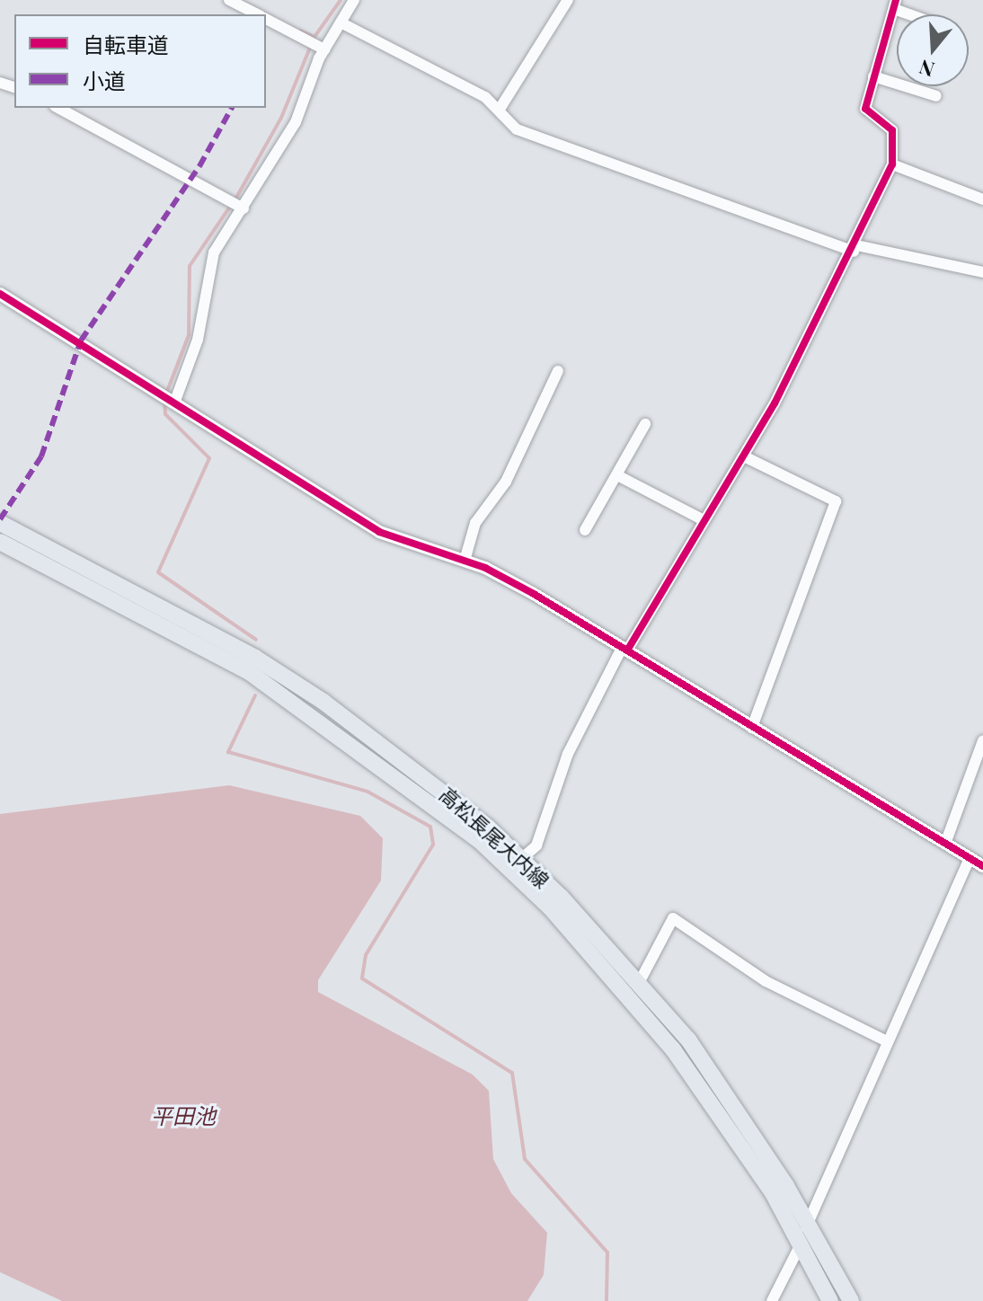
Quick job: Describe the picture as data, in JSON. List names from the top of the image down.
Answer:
{
  "streets": {
    "main road": ["高松長尾大内線"]
  },
  "water": ["平田池"],
  "legend": ["自転車道", "小道"],
  "north": "bottom"
}
